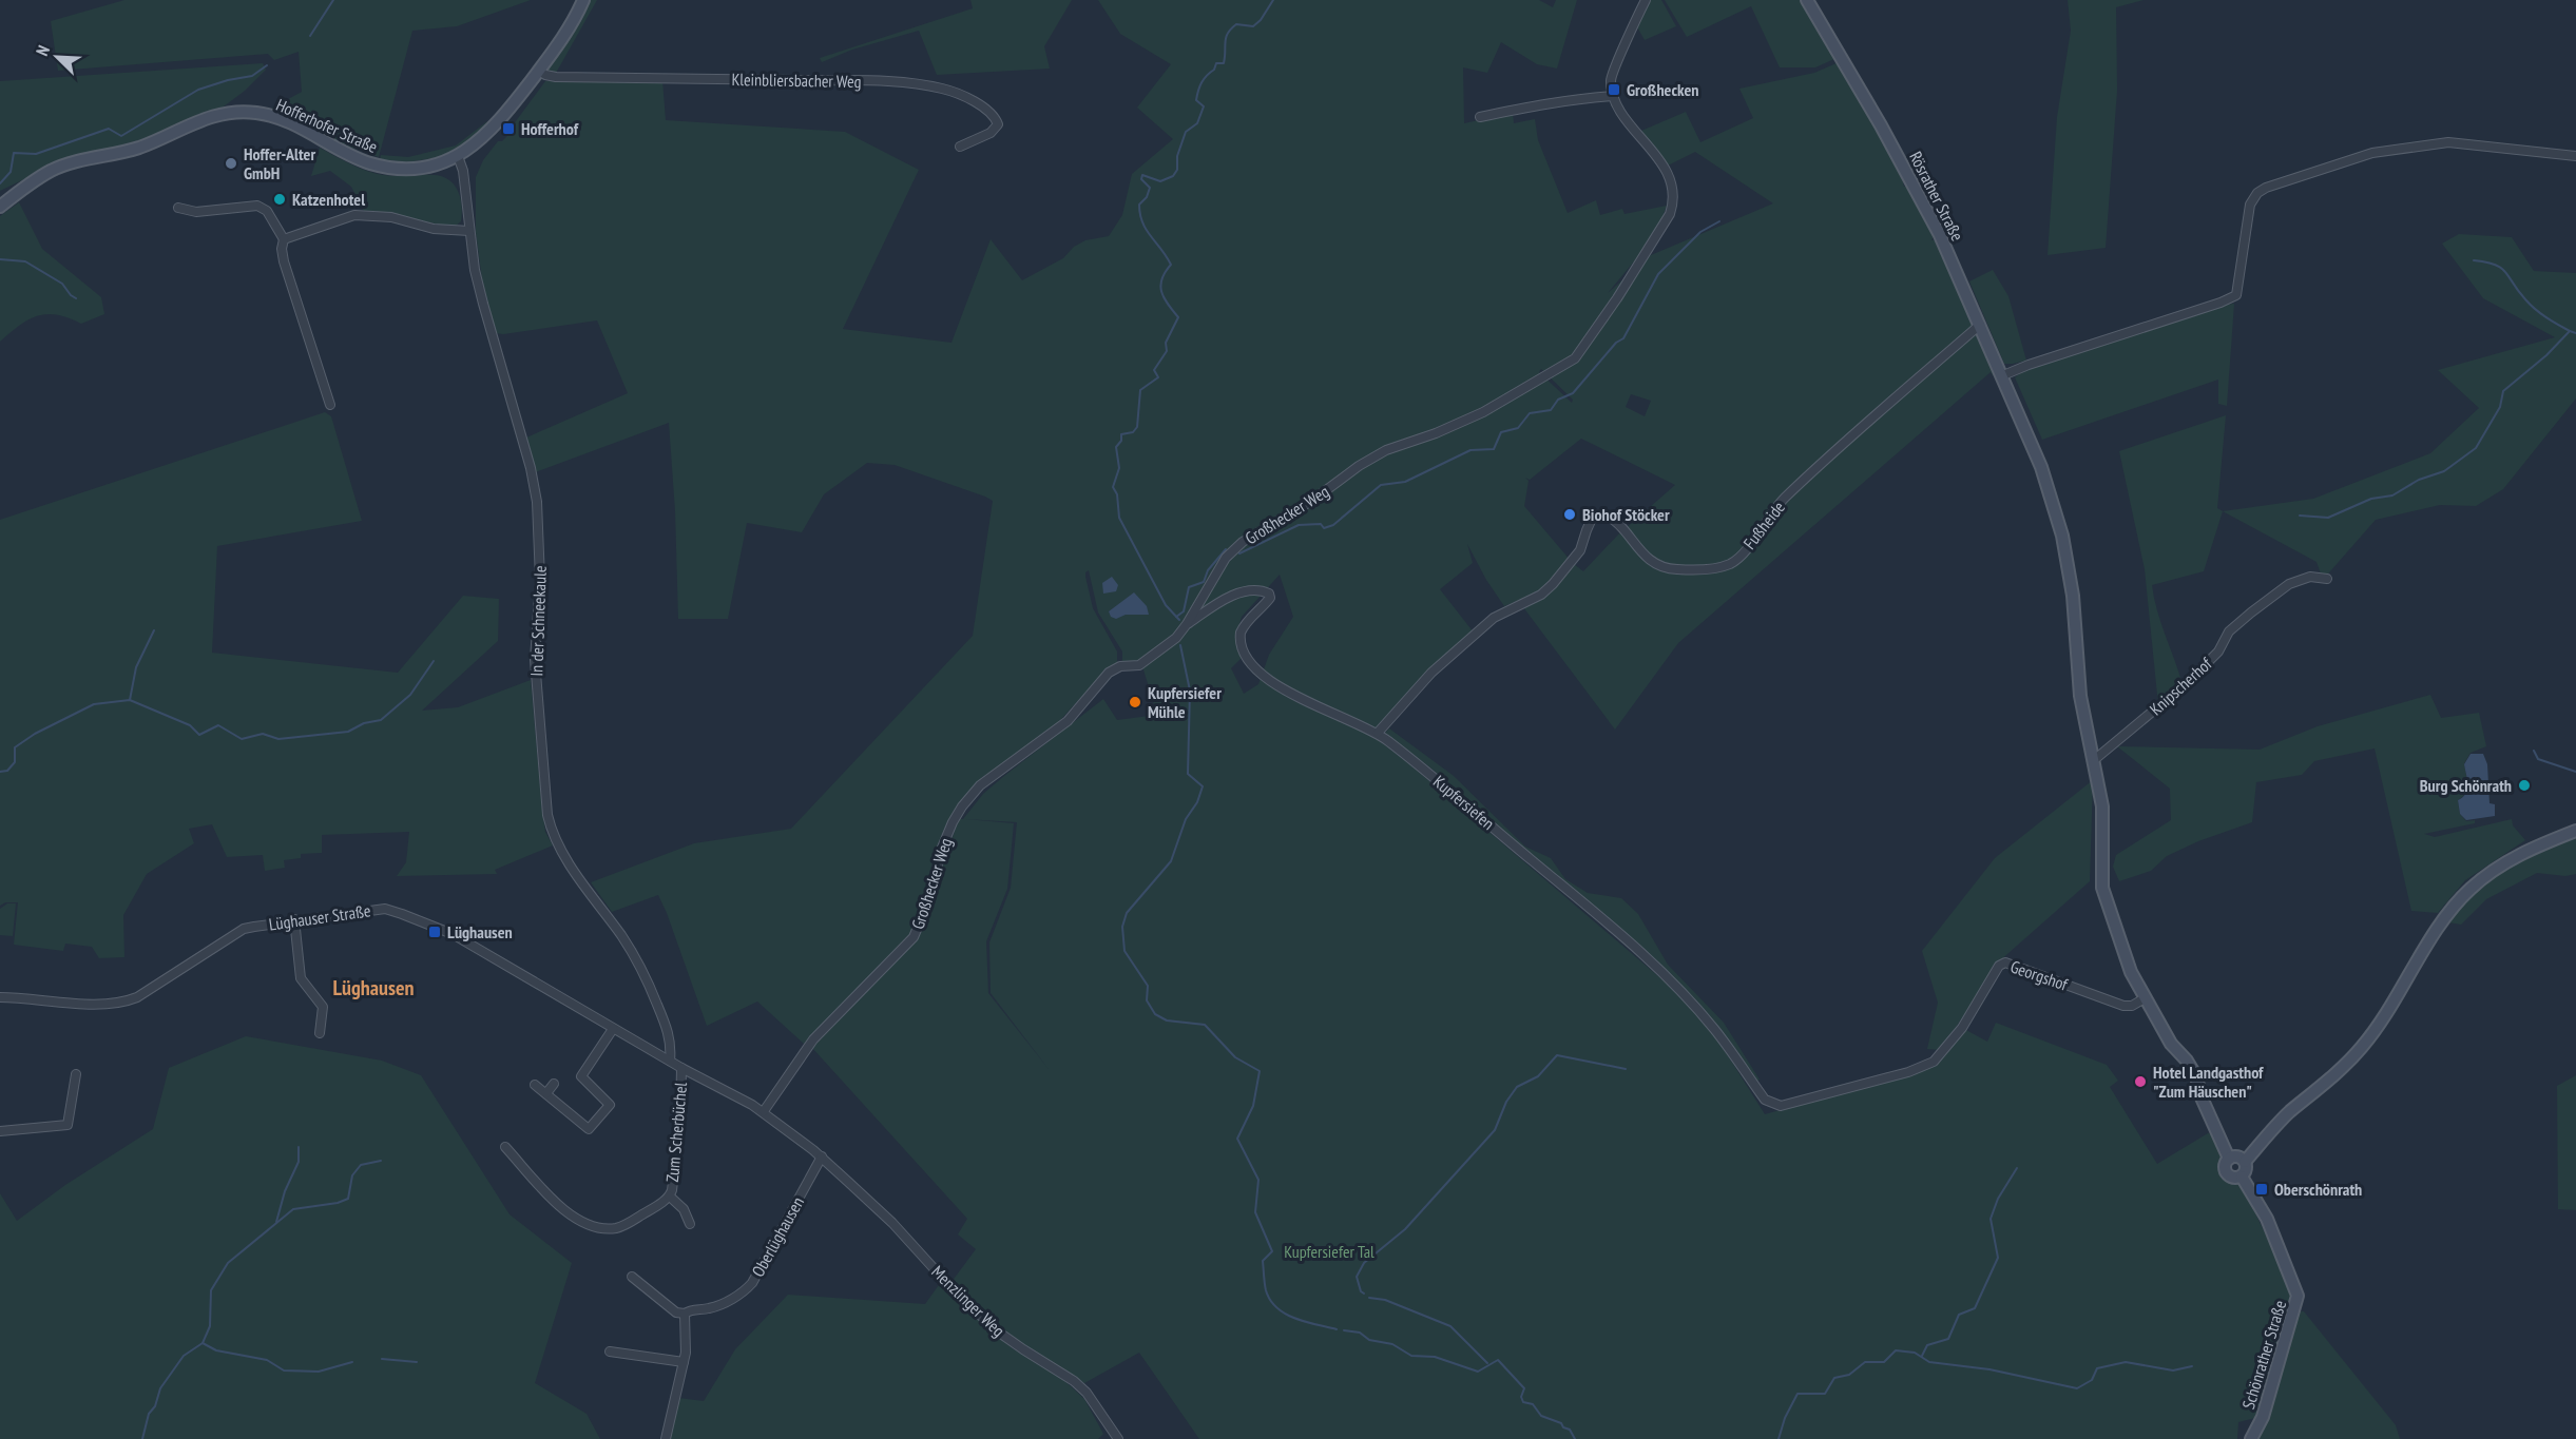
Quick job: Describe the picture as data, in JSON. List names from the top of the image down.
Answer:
{
  "streets": {
    "street": [
      "Kleinbliersbacher Weg",
      "Hofferhofer Straße",
      "Rösrather Straße",
      "Großhecker Weg",
      "Fußheide",
      "In der Schneekaule",
      "Knipscherhof",
      "Kupfersiefen",
      "Lüghauser Straße",
      "Georgshof",
      "Zum Scherbüchel",
      "Oberlüghausen",
      "Menzlinger Weg",
      "Schönrather Straße"
    ]
  },
  "crossings": [
    ["Kleinbliersbacher Weg", "Hofferhofer Straße"],
    ["Hofferhofer Straße", "In der Schneekaule"],
    ["Rösrather Straße", "Fußheide"],
    ["Rösrather Straße", "Knipscherhof"],
    ["Großhecker Weg", "Kupfersiefen"],
    ["Großhecker Weg", "Lüghauser Straße"],
    ["Fußheide", "Kupfersiefen"],
    ["In der Schneekaule", "Lüghauser Straße"],
    ["Kupfersiefen", "Georgshof"],
    ["Lüghauser Straße", "Zum Scherbüchel"],
    ["Lüghauser Straße", "Oberlüghausen"],
    ["Lüghauser Straße", "Menzlinger Weg"],
    ["Oberlüghausen", "Menzlinger Weg"]
  ],
  "districts": ["Lüghausen"],
  "parks": ["Kupfersiefer Tal"],
  "places": {
    "transit": [
      "Großhecken",
      "Hofferhof",
      "Lüghausen",
      "Oberschönrath"
    ],
    "other": [
      "Hoffer-Alter GmbH",
      "Katzenhotel",
      "Biohof Stöcker",
      "Kupfersiefer Mühle",
      "Burg Schönrath",
      "Hotel Landgasthof \"Zum Häuschen\""
    ]
  },
  "north": "top left"
}
